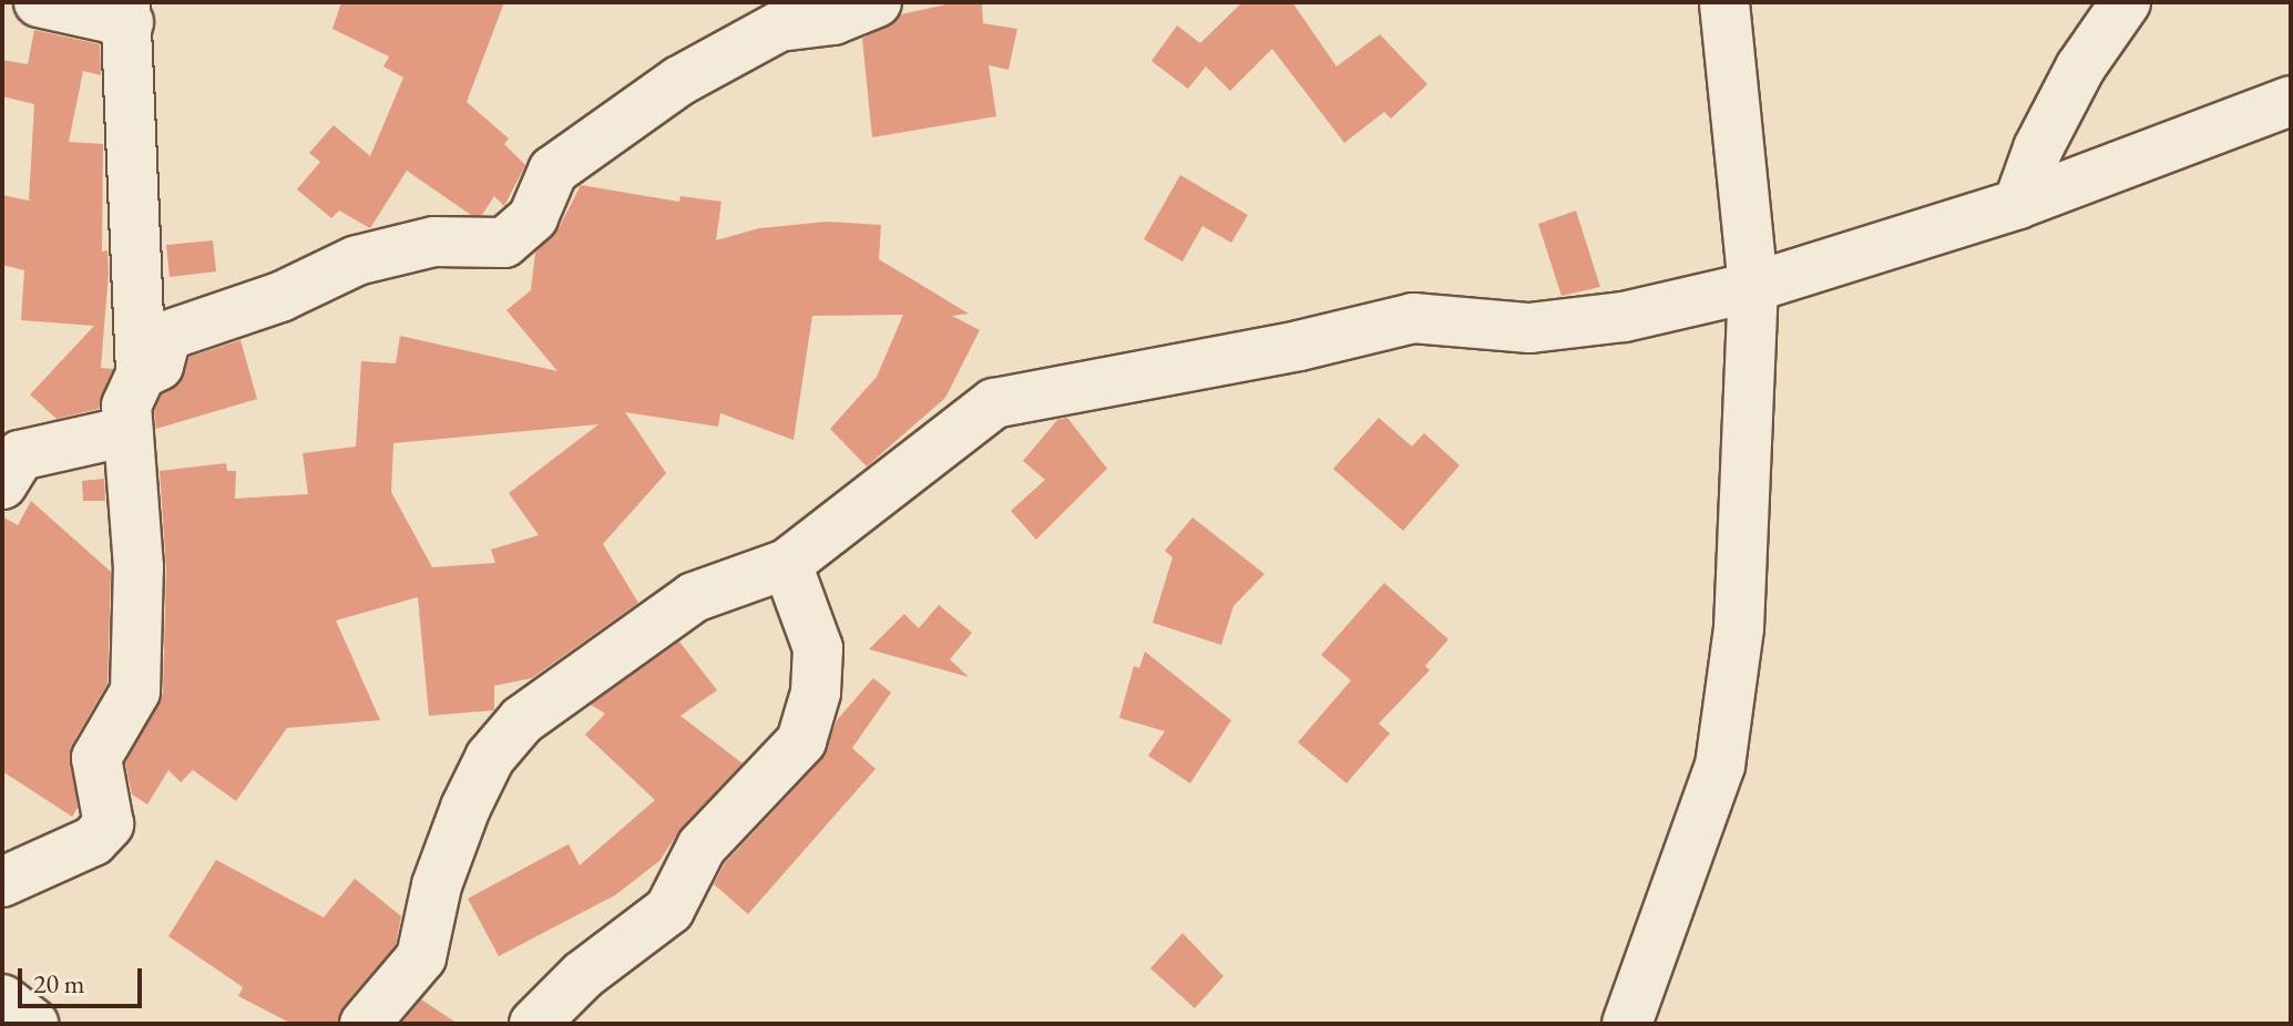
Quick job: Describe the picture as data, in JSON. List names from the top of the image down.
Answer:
{
  "scale_bar": "20 m"
}
